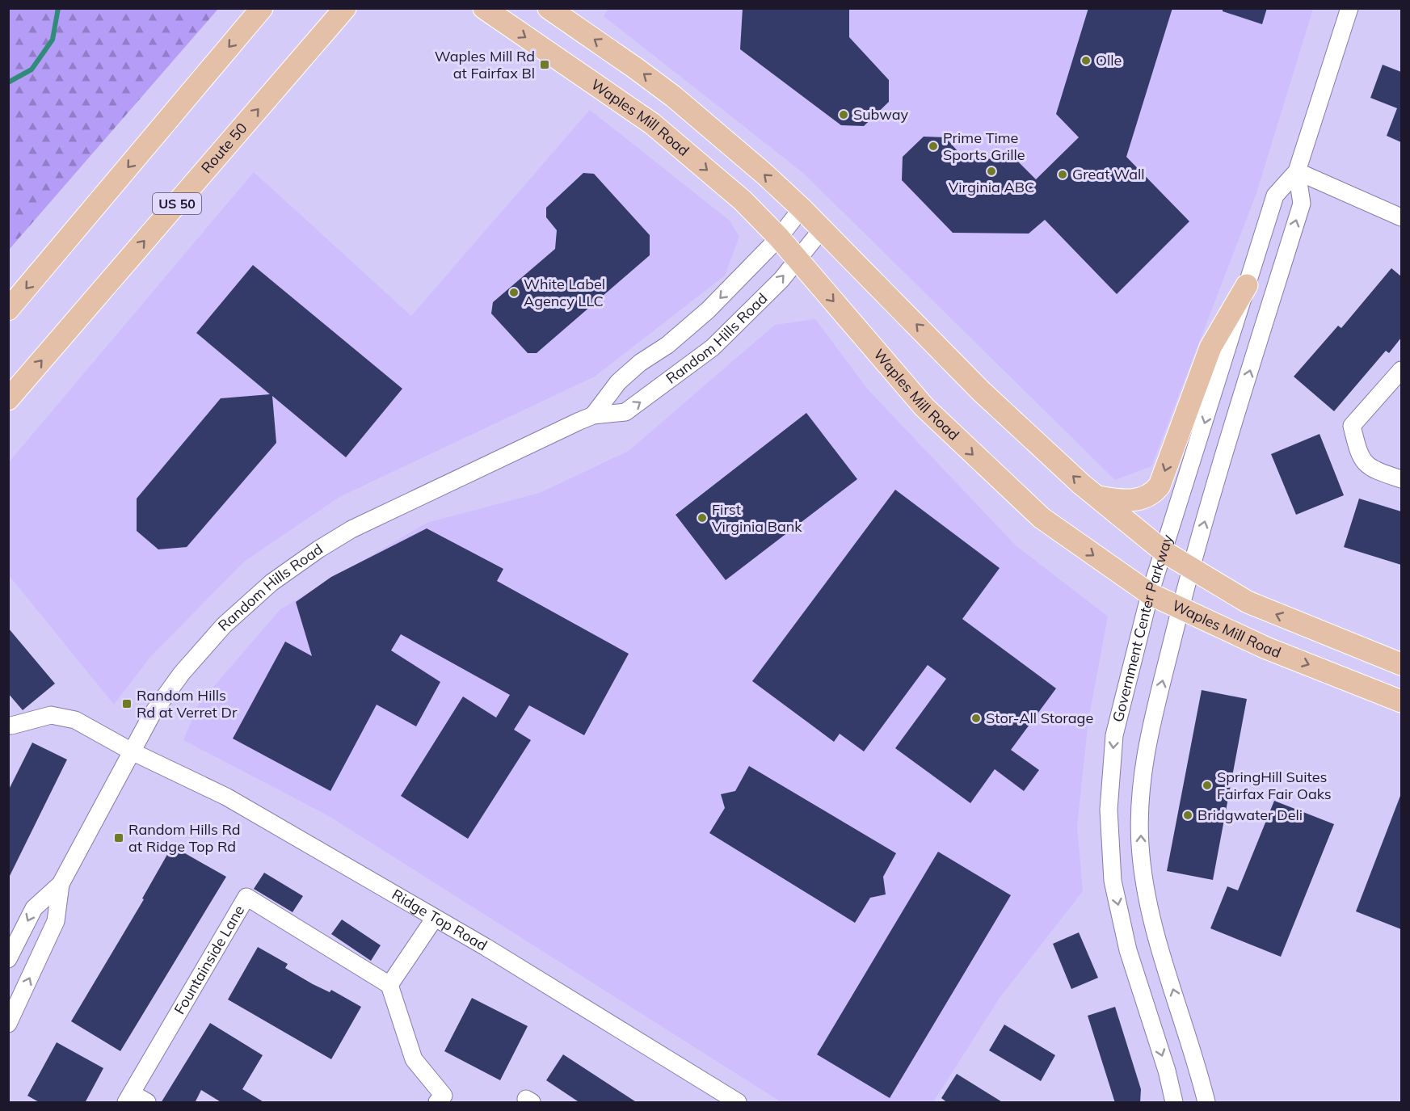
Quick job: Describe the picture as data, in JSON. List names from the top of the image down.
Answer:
{
  "streets": {
    "main road": ["Waples Mill Road", "Route 50", "US 50"],
    "street": [
      "Random Hills Road",
      "Government Center Parkway",
      "Ridge Top Road",
      "Fountainside Lane"
    ]
  },
  "crossings": [
    ["Waples Mill Road", "Random Hills Road"],
    ["Waples Mill Road", "Government Center Parkway"],
    ["Random Hills Road", "Ridge Top Road"]
  ],
  "places": {
    "other": [
      "Olle",
      "Subway",
      "Prime Time Sports Grille",
      "Virginia ABC",
      "Great Wall",
      "White Label Agency LLC",
      "First Virginia Bank",
      "Stor-All Storage",
      "SpringHill Suites Fairfax Fair Oaks",
      "Bridgwater Deli"
    ],
    "transit": ["Waples Mill Rd at Fairfax Bl", "Random Hills Rd at Verret Dr", "Random Hills Rd at Ridge Top Rd"]
  }
}
